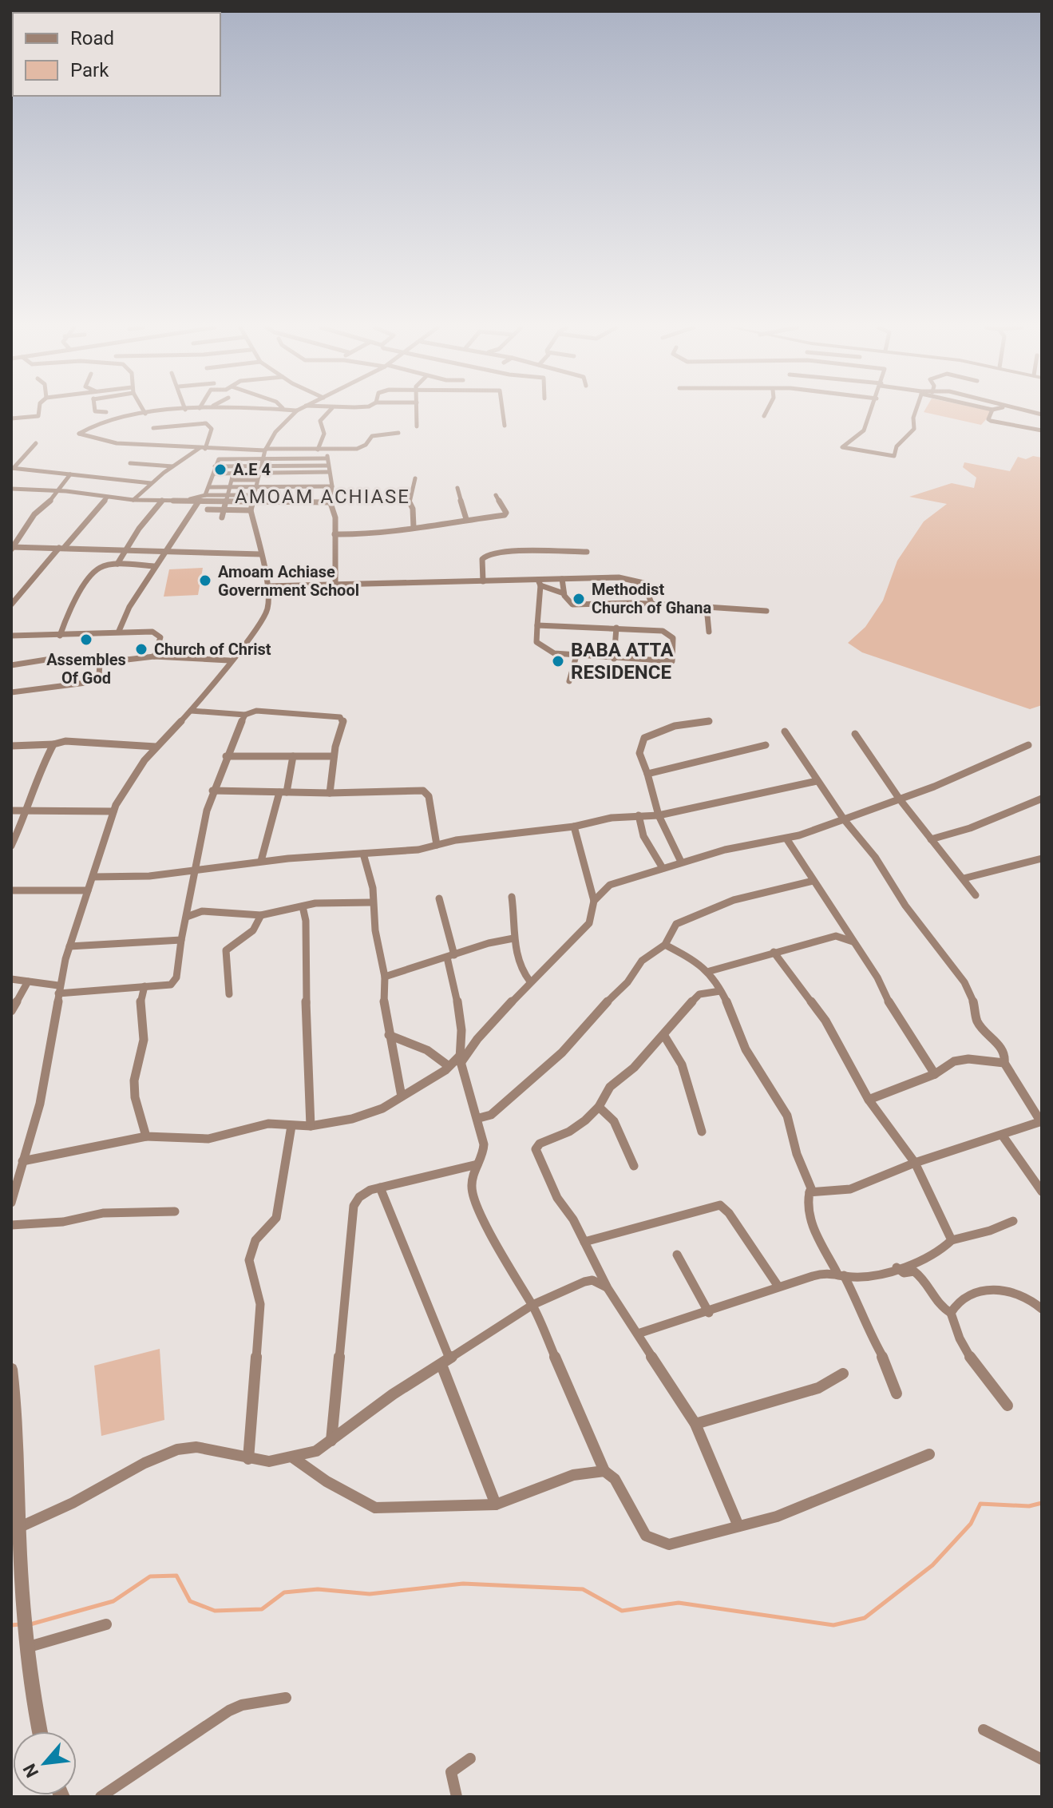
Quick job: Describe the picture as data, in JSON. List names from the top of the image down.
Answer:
{
  "districts": ["AMOAM ACHIASE"],
  "places": [
    "A.E 4",
    "Amoam Achiase Government School",
    "Methodist Church of Ghana",
    "Assembles Of God",
    "Church of Christ",
    "BABA ATTA RESIDENCE"
  ],
  "legend": ["Road", "Park"],
  "north": "bottom left"
}
